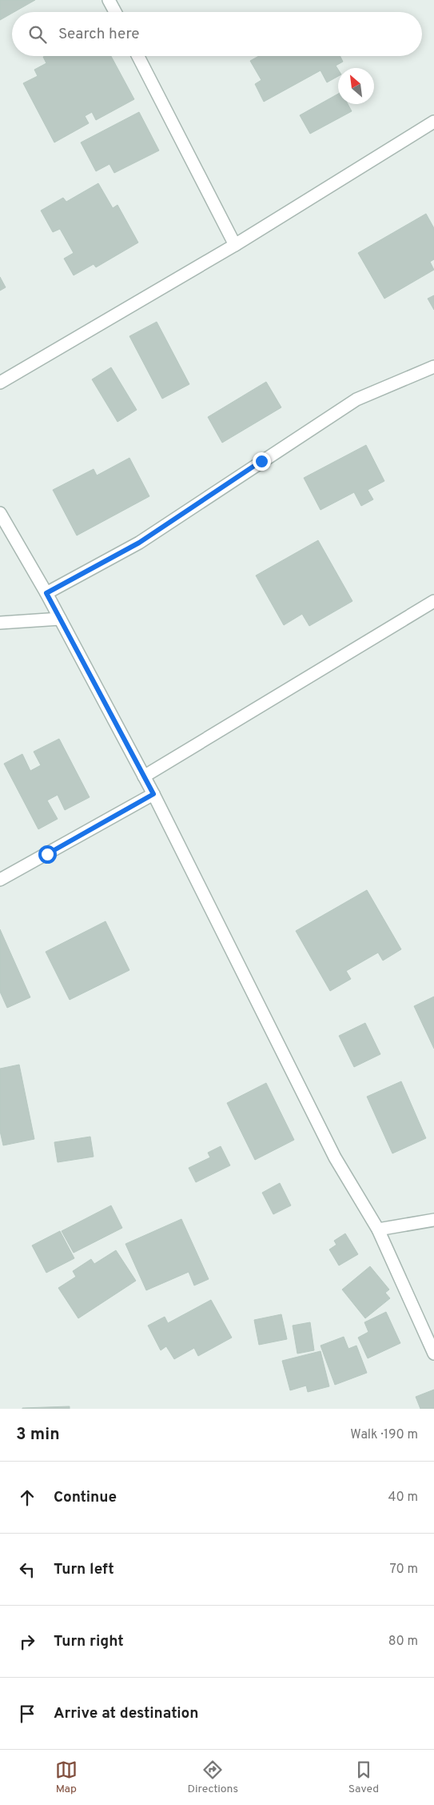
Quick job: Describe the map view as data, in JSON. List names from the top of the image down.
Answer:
{
  "north": "top left",
  "page": {
    "search": "Search here",
    "heading": ["3 min", "Walk · 190 m"],
    "list": [
      ["Continue", "40 m"],
      ["Turn left", "70 m"],
      ["Turn right", "80 m"],
      "Arrive at destination"
    ],
    "nav": ["Map", "Directions", "Saved"]
  }
}
